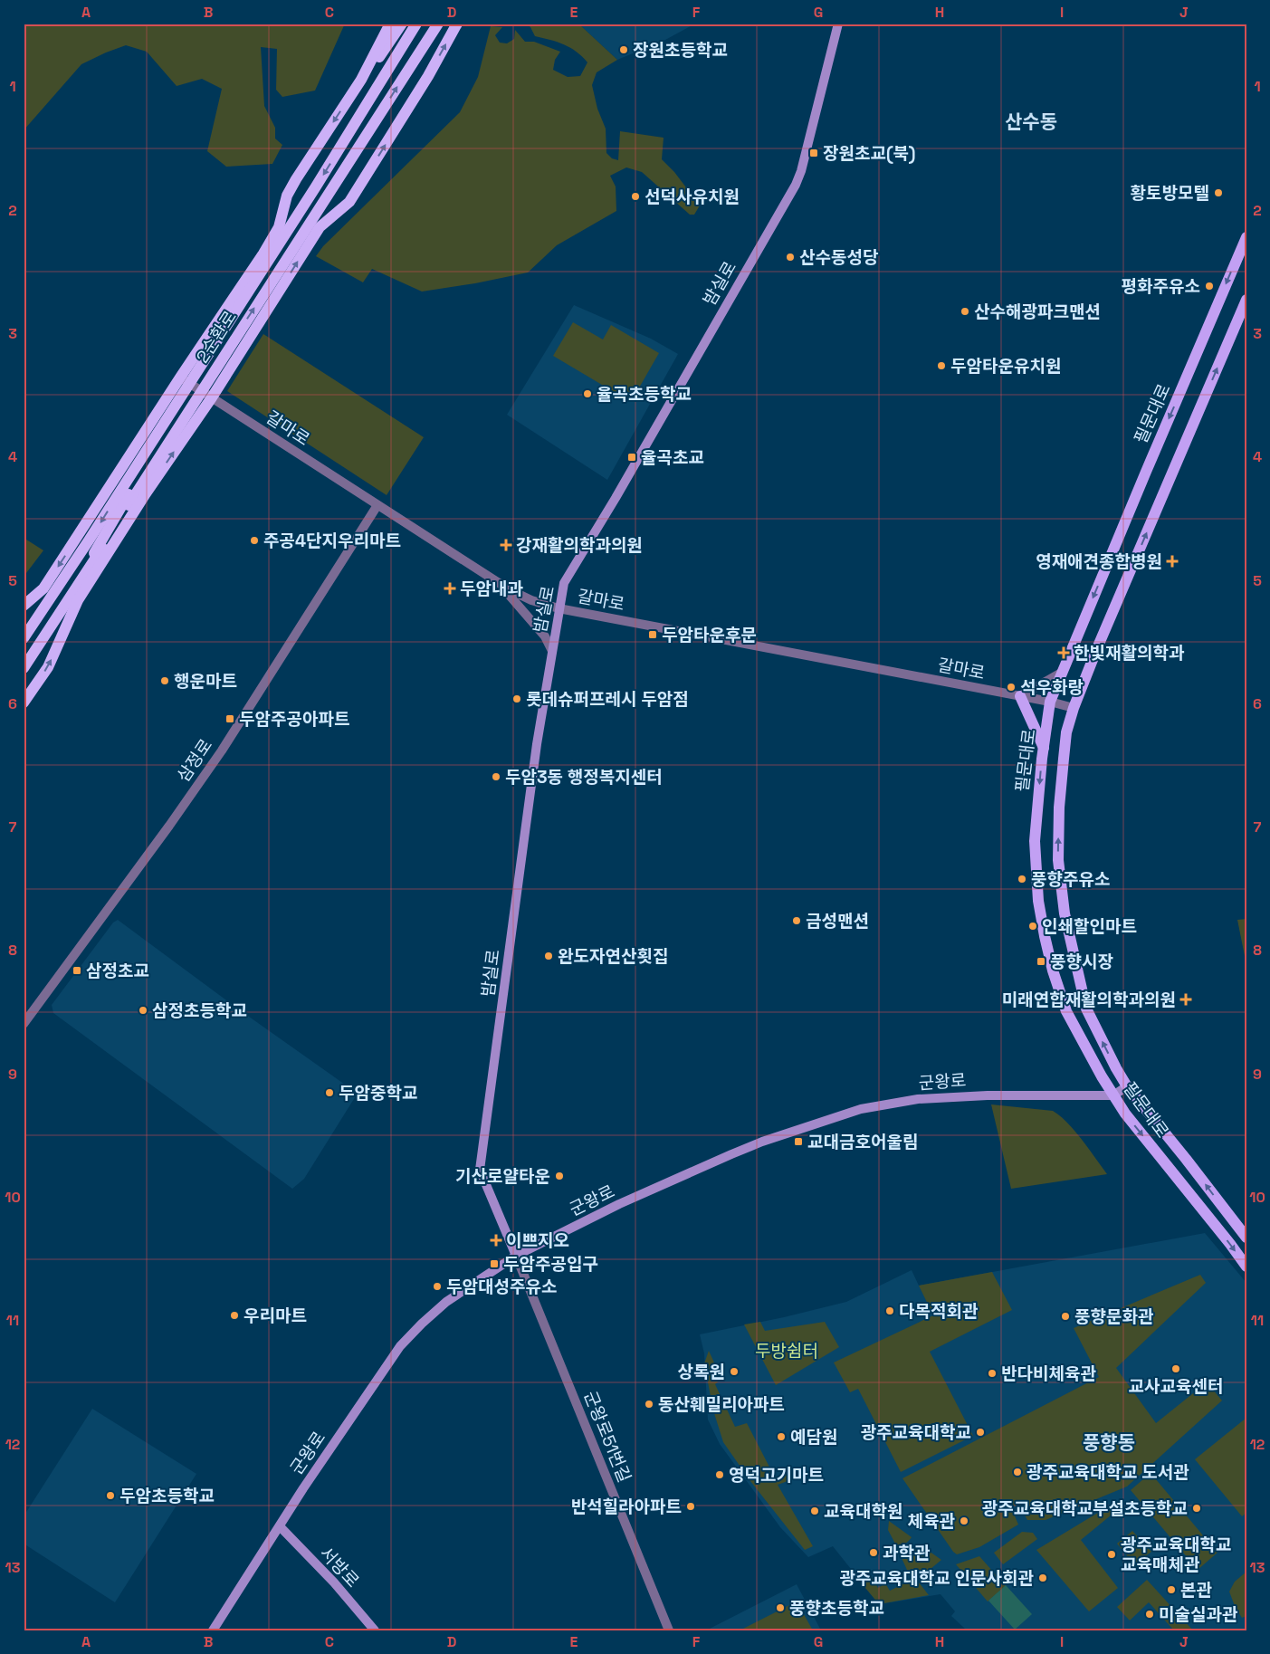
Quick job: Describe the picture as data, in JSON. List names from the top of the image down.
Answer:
{
  "streets": {
    "highway": ["2순환로"],
    "main road": [
      "밤실로",
      "필문대로",
      "군왕로",
      "서방로"
    ],
    "street": ["갈마로", "삼정로", "군왕로51번길"]
  },
  "crossings": [
    ["밤실로", "갈마로"],
    ["밤실로", "군왕로"],
    ["밤실로", "군왕로51번길"],
    ["필문대로", "갈마로"],
    ["필문대로", "군왕로"],
    ["갈마로", "삼정로"],
    ["군왕로", "군왕로51번길"],
    ["군왕로", "서방로"]
  ],
  "districts": ["산수동", "풍향동"],
  "parks": ["두방쉼터"],
  "places": {
    "other": [
      "장원초등학교",
      "황토방모텔",
      "선덕사유치원",
      "산수동성당",
      "평화주유소",
      "산수해광파크맨션",
      "두암타운유치원",
      "율곡초등학교",
      "주공4단지우리마트",
      "행운마트",
      "석우화랑",
      "롯데슈퍼프레시 두암점",
      "두암3동 행정복지센터",
      "풍향주유소",
      "금성맨션",
      "인쇄할인마트",
      "완도자연산횟집",
      "삼정초등학교",
      "두암중학교",
      "기산로얄타운",
      "두암대성주유소",
      "다목적회관",
      "우리마트",
      "풍향문화관",
      "교사교육센터",
      "상록원",
      "반다비체육관",
      "동산훼밀리아파트",
      "광주교육대학교",
      "예담원",
      "광주교육대학교 도서관",
      "영덕고기마트",
      "두암초등학교",
      "반석힐라아파트",
      "광주교육대학교부설초등학교",
      "교육대학원",
      "체육관",
      "과학관",
      "광주교육대학교 교육매체관",
      "광주교육대학교 인문사회관",
      "본관",
      "풍향초등학교",
      "미술실과관"
    ],
    "transit": [
      "장원초교(북)",
      "율곡초교",
      "두암타운후문",
      "두암주공아파트",
      "풍향시장",
      "삼정초교",
      "교대금호어울림",
      "두암주공입구"
    ],
    "health": [
      "강재활의학과의원",
      "영재애견종합병원",
      "두암내과",
      "한빛재활의학과",
      "미래연합재활의학과의원",
      "이쁘지오"
    ]
  },
  "grid": {
    "columns": [
      "A",
      "B",
      "C",
      "D",
      "E",
      "F",
      "G",
      "H",
      "I",
      "J"
    ],
    "rows": [
      "1",
      "2",
      "3",
      "4",
      "5",
      "6",
      "7",
      "8",
      "9",
      "10",
      "11",
      "12",
      "13"
    ]
  }
}
